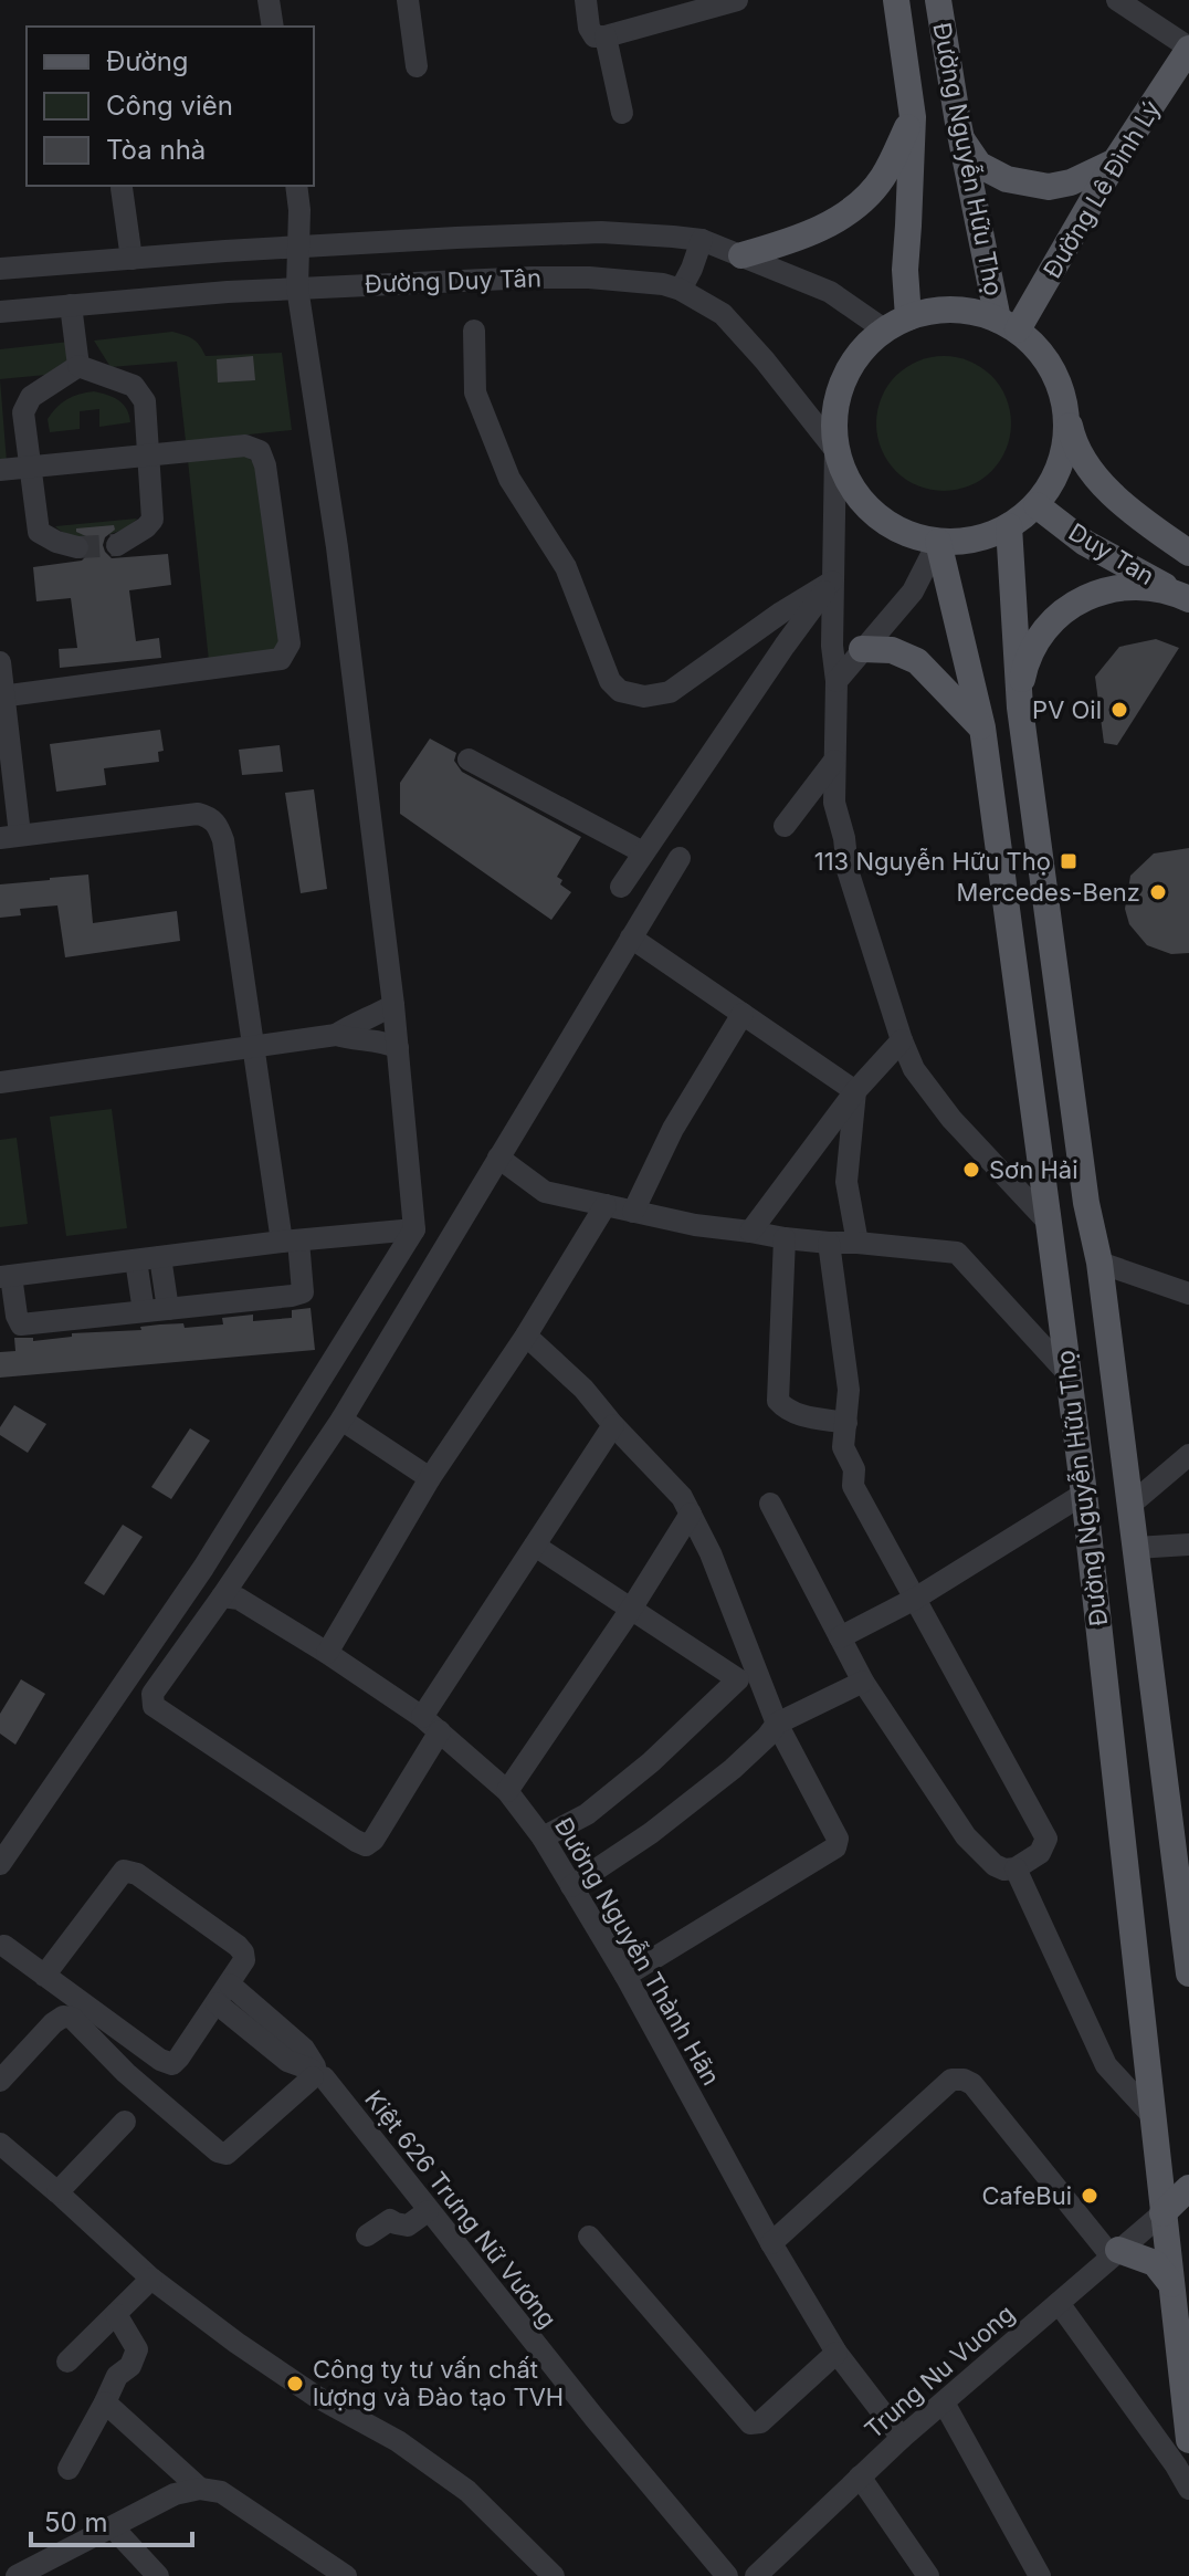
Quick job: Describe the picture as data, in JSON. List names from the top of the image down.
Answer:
{
  "streets": {
    "main road": ["Đường Nguyễn Hữu Thọ", "Đường Lê Đình Lý", "Duy Tan"],
    "street": [
      "Đường Duy Tân",
      "Đường Nguyễn Thành Hãn",
      "Kiệt 626 Trưng Nữ Vương",
      "Trung Nu Vuong"
    ]
  },
  "crossings": [
    ["Đường Nguyễn Hữu Thọ", "Đường Lê Đình Lý"],
    ["Đường Nguyễn Hữu Thọ", "Đường Duy Tân"],
    ["Đường Nguyễn Hữu Thọ", "Duy Tan"],
    ["Đường Nguyễn Hữu Thọ", "Trung Nu Vuong"],
    ["Đường Lê Đình Lý", "Đường Duy Tân"],
    ["Đường Lê Đình Lý", "Duy Tan"],
    ["Đường Duy Tân", "Duy Tan"],
    ["Đường Nguyễn Thành Hãn", "Trung Nu Vuong"]
  ],
  "places": {
    "other": [
      "PV Oil",
      "Mercedes-Benz",
      "Sơn Hải",
      "CafeBui",
      "Công ty tư vấn chất lượng và Đào tạo TVH"
    ],
    "transit": ["113 Nguyễn Hữu Thọ"]
  },
  "legend": ["Đường", "Công viên", "Tòa nhà"],
  "scale_bar": "50 m"
}
